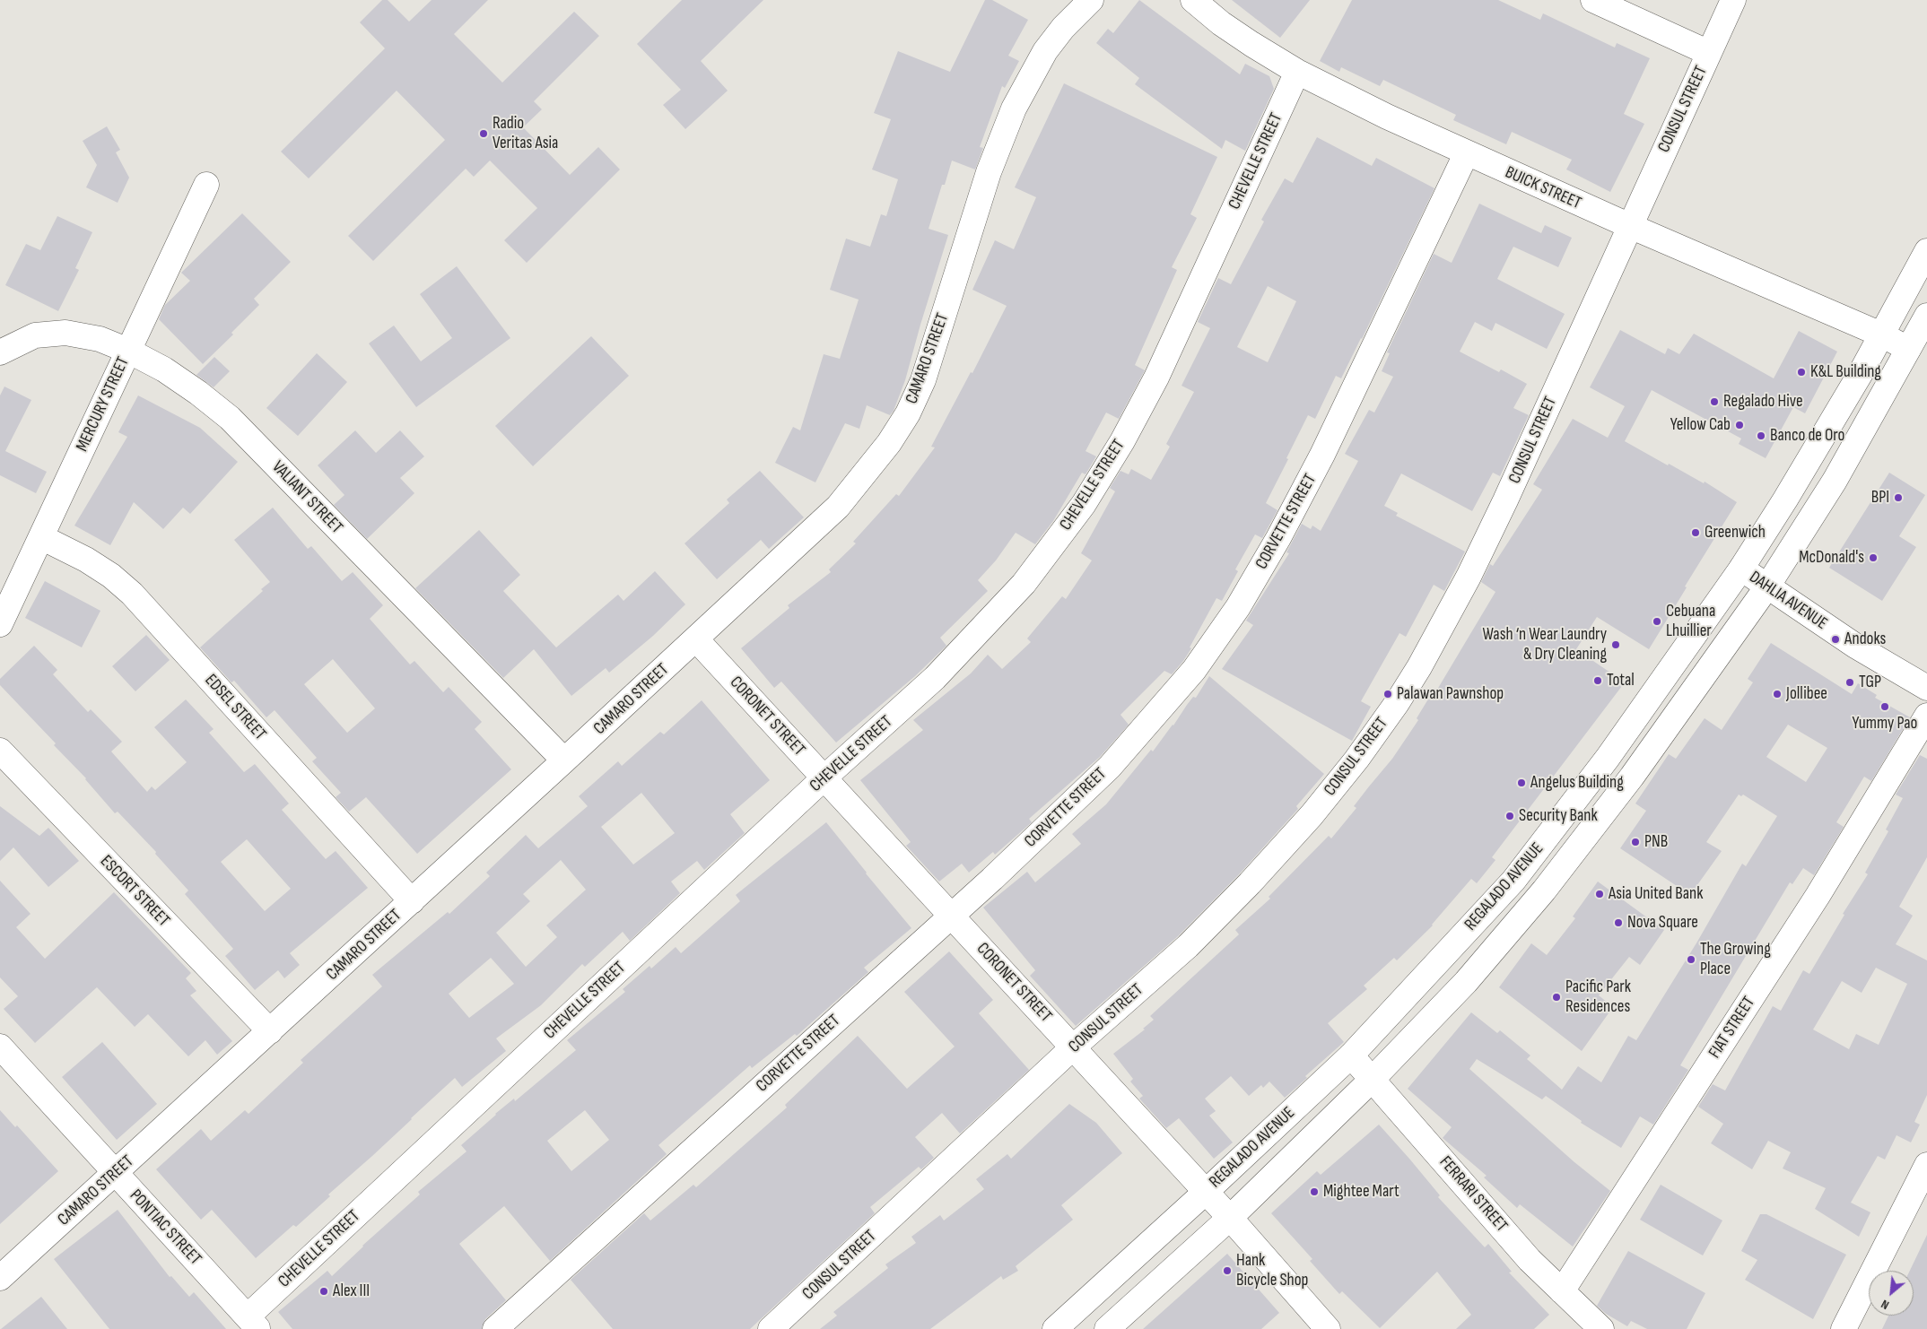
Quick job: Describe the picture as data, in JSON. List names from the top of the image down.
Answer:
{
  "streets": {
    "street": [
      "CONSUL STREET",
      "CHEVELLE STREET",
      "BUICK STREET",
      "CAMARO STREET",
      "MERCURY STREET",
      "VALIANT STREET",
      "CORVETTE STREET",
      "DAHLIA AVENUE",
      "EDSEL STREET",
      "CORONET STREET",
      "REGALADO AVENUE",
      "ESCORT STREET",
      "FIAT STREET",
      "FERRARI STREET",
      "PONTIAC STREET"
    ]
  },
  "crossings": [
    ["CONSUL STREET", "BUICK STREET"],
    ["CONSUL STREET", "CORONET STREET"],
    ["CHEVELLE STREET", "BUICK STREET"],
    ["CHEVELLE STREET", "CORONET STREET"],
    ["CHEVELLE STREET", "PONTIAC STREET"],
    ["BUICK STREET", "CORVETTE STREET"],
    ["BUICK STREET", "REGALADO AVENUE"],
    ["CAMARO STREET", "VALIANT STREET"],
    ["CAMARO STREET", "EDSEL STREET"],
    ["CAMARO STREET", "CORONET STREET"],
    ["CAMARO STREET", "ESCORT STREET"],
    ["CAMARO STREET", "PONTIAC STREET"],
    ["MERCURY STREET", "VALIANT STREET"],
    ["MERCURY STREET", "EDSEL STREET"],
    ["CORVETTE STREET", "CORONET STREET"],
    ["DAHLIA AVENUE", "REGALADO AVENUE"],
    ["CORONET STREET", "REGALADO AVENUE"],
    ["REGALADO AVENUE", "FERRARI STREET"],
    ["FIAT STREET", "FERRARI STREET"]
  ],
  "places": [
    "Radio Veritas Asia",
    "K&L Building",
    "Regalado Hive",
    "Yellow Cab",
    "Banco de Oro",
    "BPI",
    "Greenwich",
    "McDonald's",
    "Cebuana Lhuillier",
    "Andoks",
    "Wash ‘n Wear Laundry & Dry Cleaning",
    "Total",
    "TGP",
    "Palawan Pawnshop",
    "Jollibee",
    "Yummy Pao",
    "Angelus Building",
    "Security Bank",
    "PNB",
    "Asia United Bank",
    "Nova Square",
    "The Growing Place",
    "Pacific Park Residences",
    "Mightee Mart",
    "Hank Bicycle Shop",
    "Alex III"
  ],
  "north": "bottom left"
}
